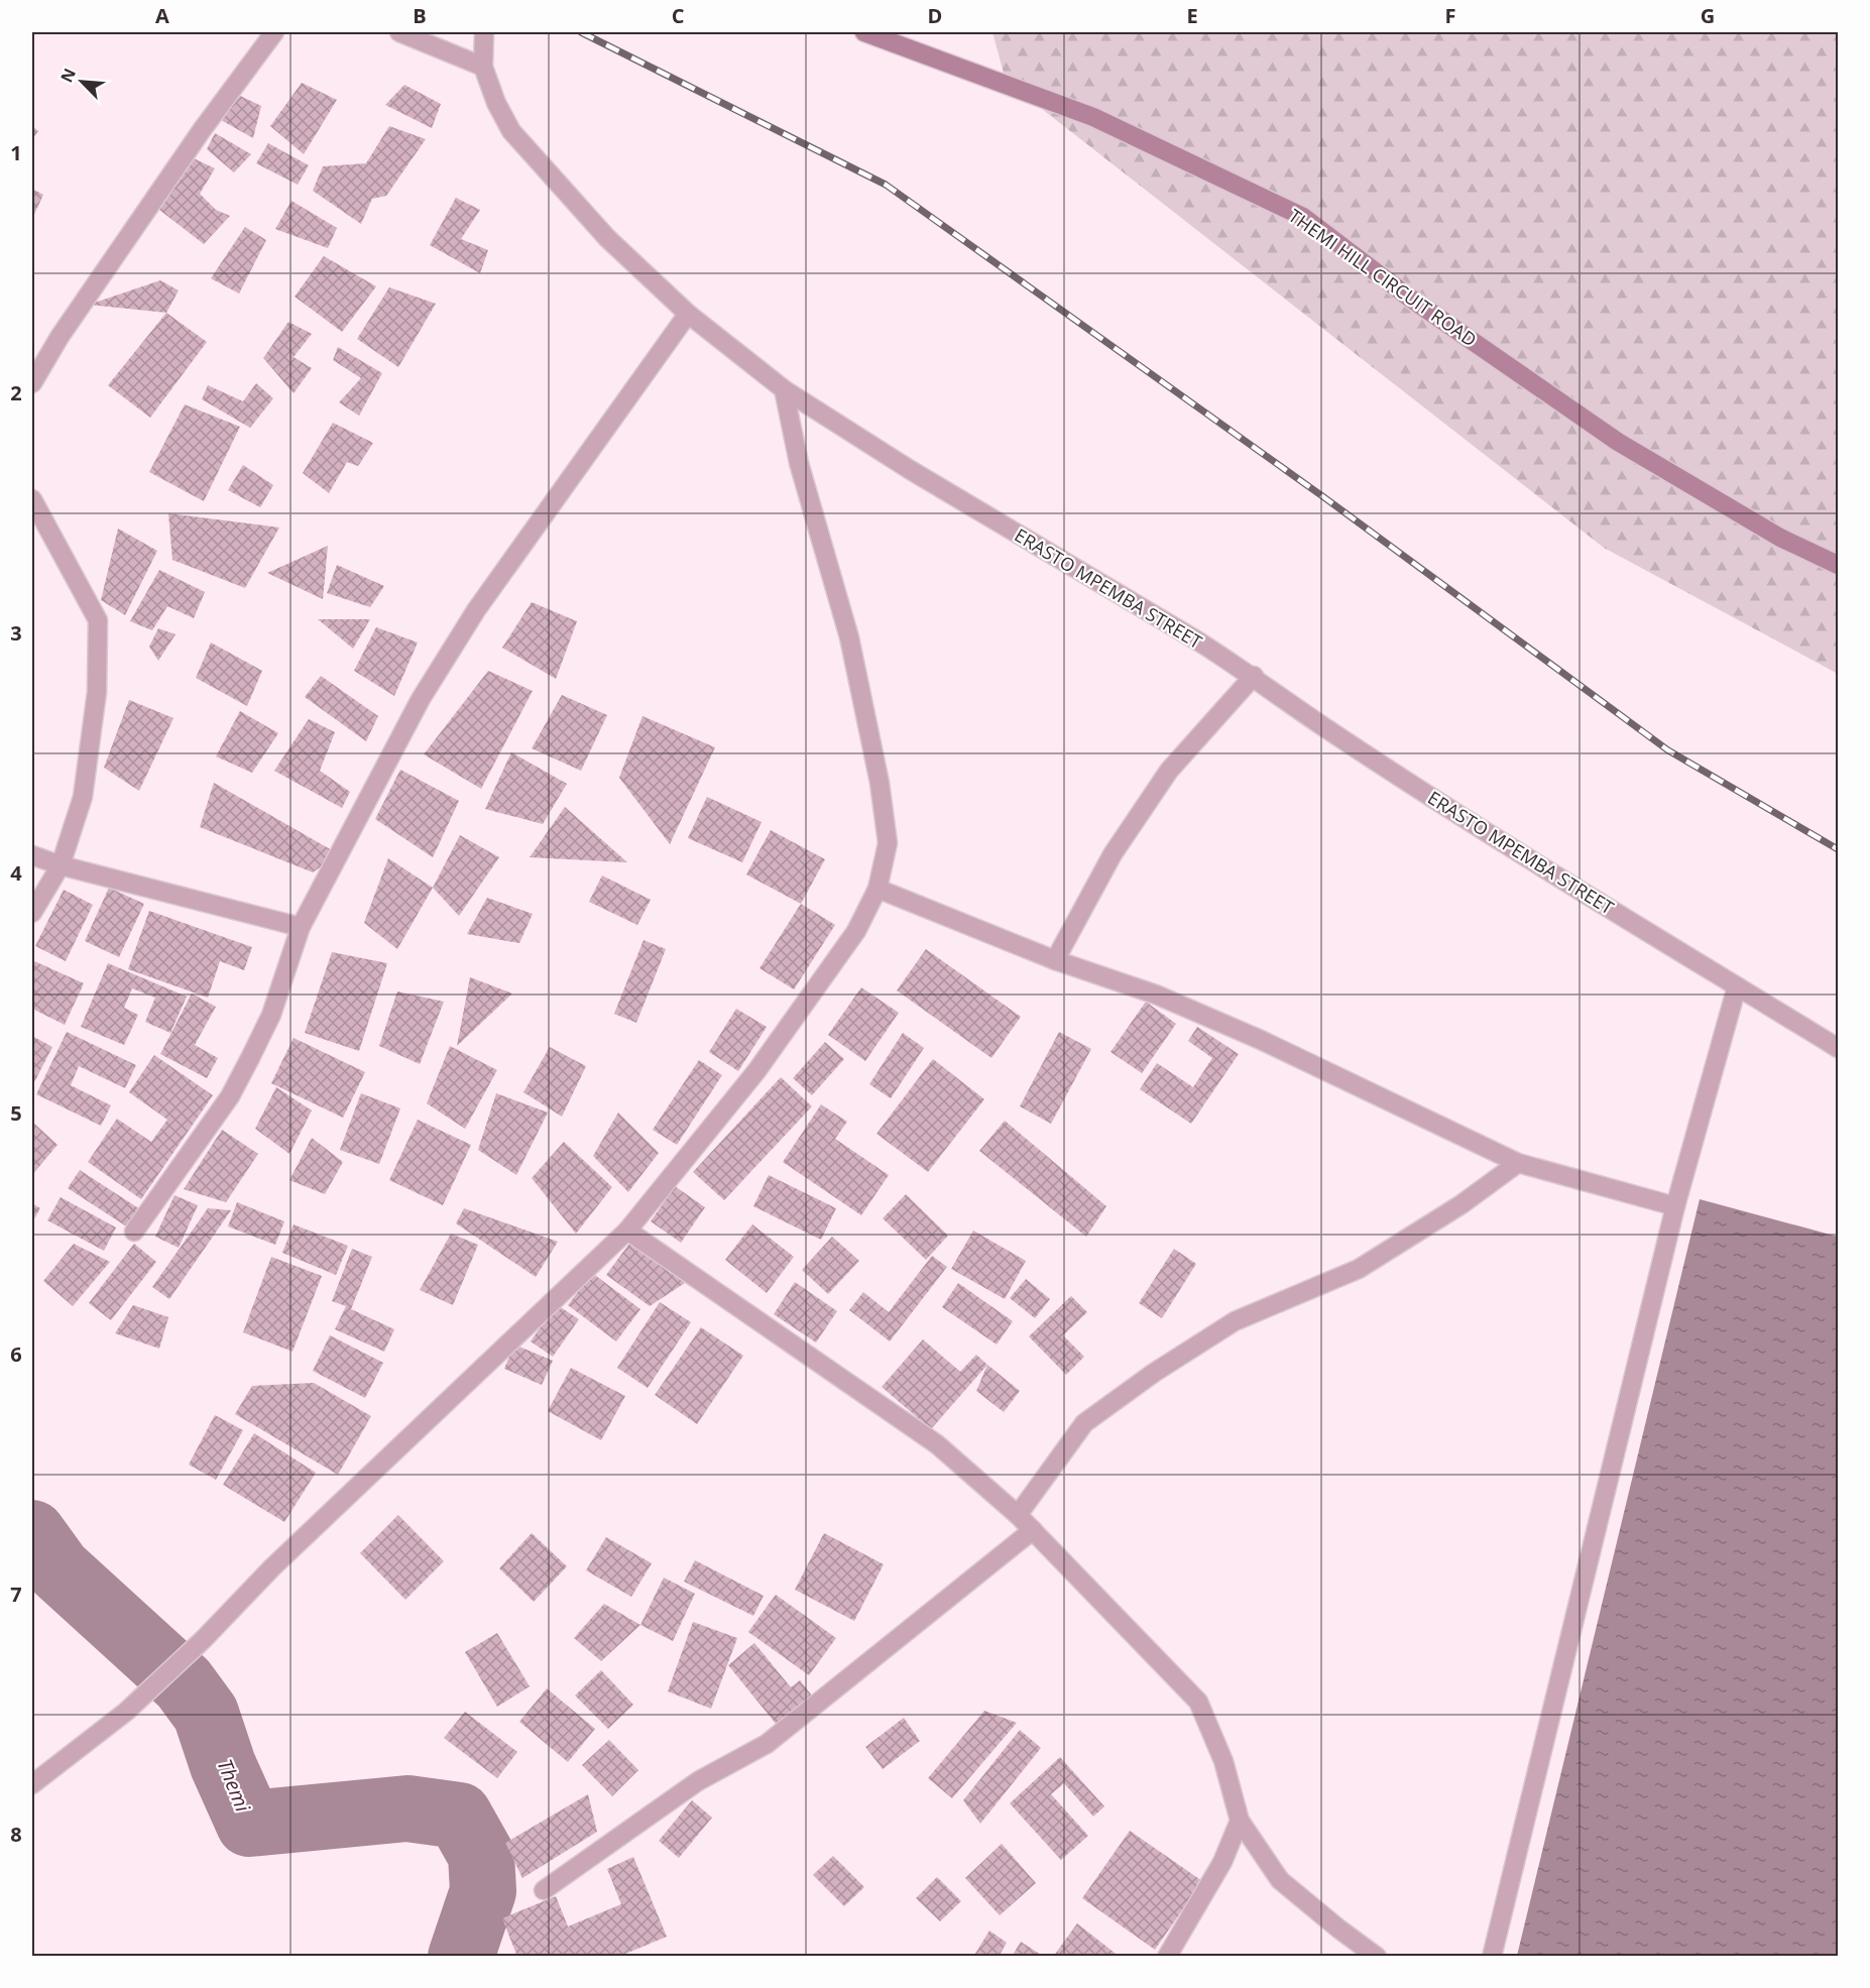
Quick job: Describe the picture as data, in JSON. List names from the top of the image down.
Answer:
{
  "streets": {
    "street": ["THEMI HILL CIRCUIT ROAD", "ERASTO MPEMBA STREET"]
  },
  "water": ["Themi"],
  "north": "top left",
  "grid": {
    "columns": [
      "A",
      "B",
      "C",
      "D",
      "E",
      "F",
      "G"
    ],
    "rows": [
      "1",
      "2",
      "3",
      "4",
      "5",
      "6",
      "7",
      "8"
    ]
  }
}
